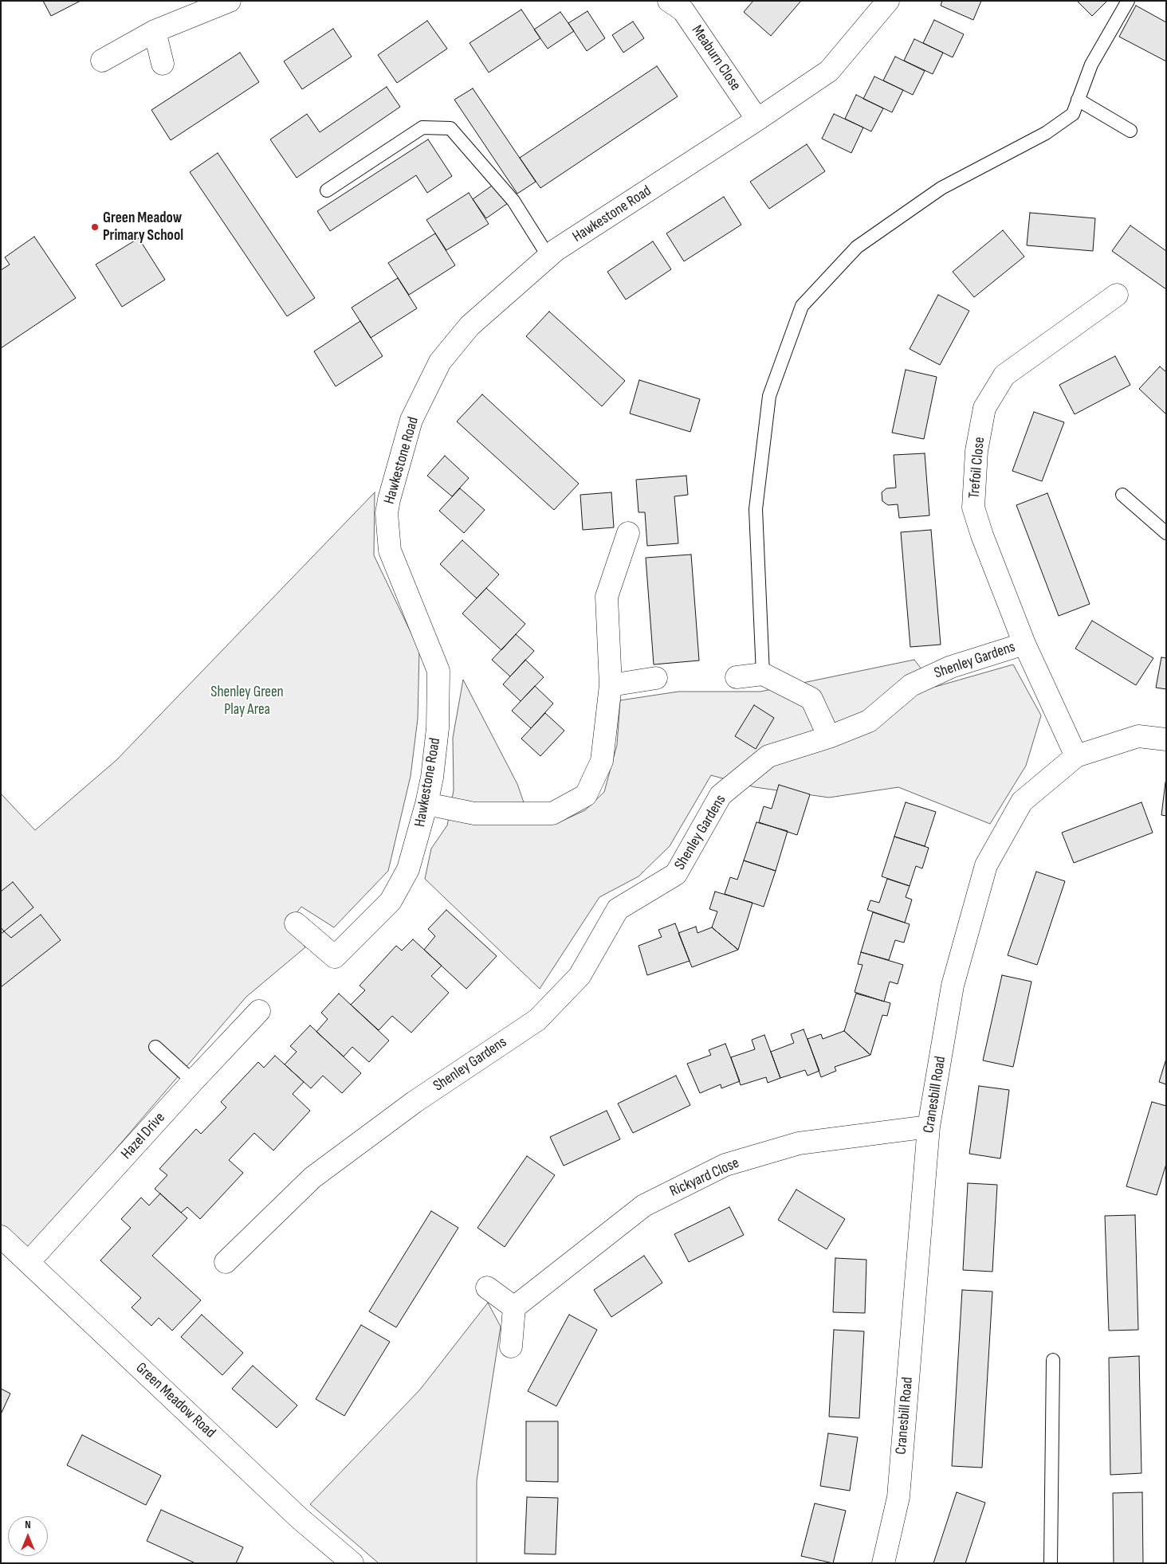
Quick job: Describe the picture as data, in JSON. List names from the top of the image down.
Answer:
{
  "streets": {
    "street": [
      "Meaburn Close",
      "Hawkestone Road",
      "Trefoil Close",
      "Shenley Gardens",
      "Cranesbill Road",
      "Hazel Drive",
      "Rickyard Close",
      "Green Meadow Road"
    ]
  },
  "crossings": [
    ["Meaburn Close", "Hawkestone Road"],
    ["Trefoil Close", "Shenley Gardens"],
    ["Trefoil Close", "Cranesbill Road"],
    ["Cranesbill Road", "Rickyard Close"],
    ["Hazel Drive", "Green Meadow Road"]
  ],
  "parks": ["Shenley Green Play Area"],
  "places": ["Green Meadow Primary School"],
  "north": "top"
}
